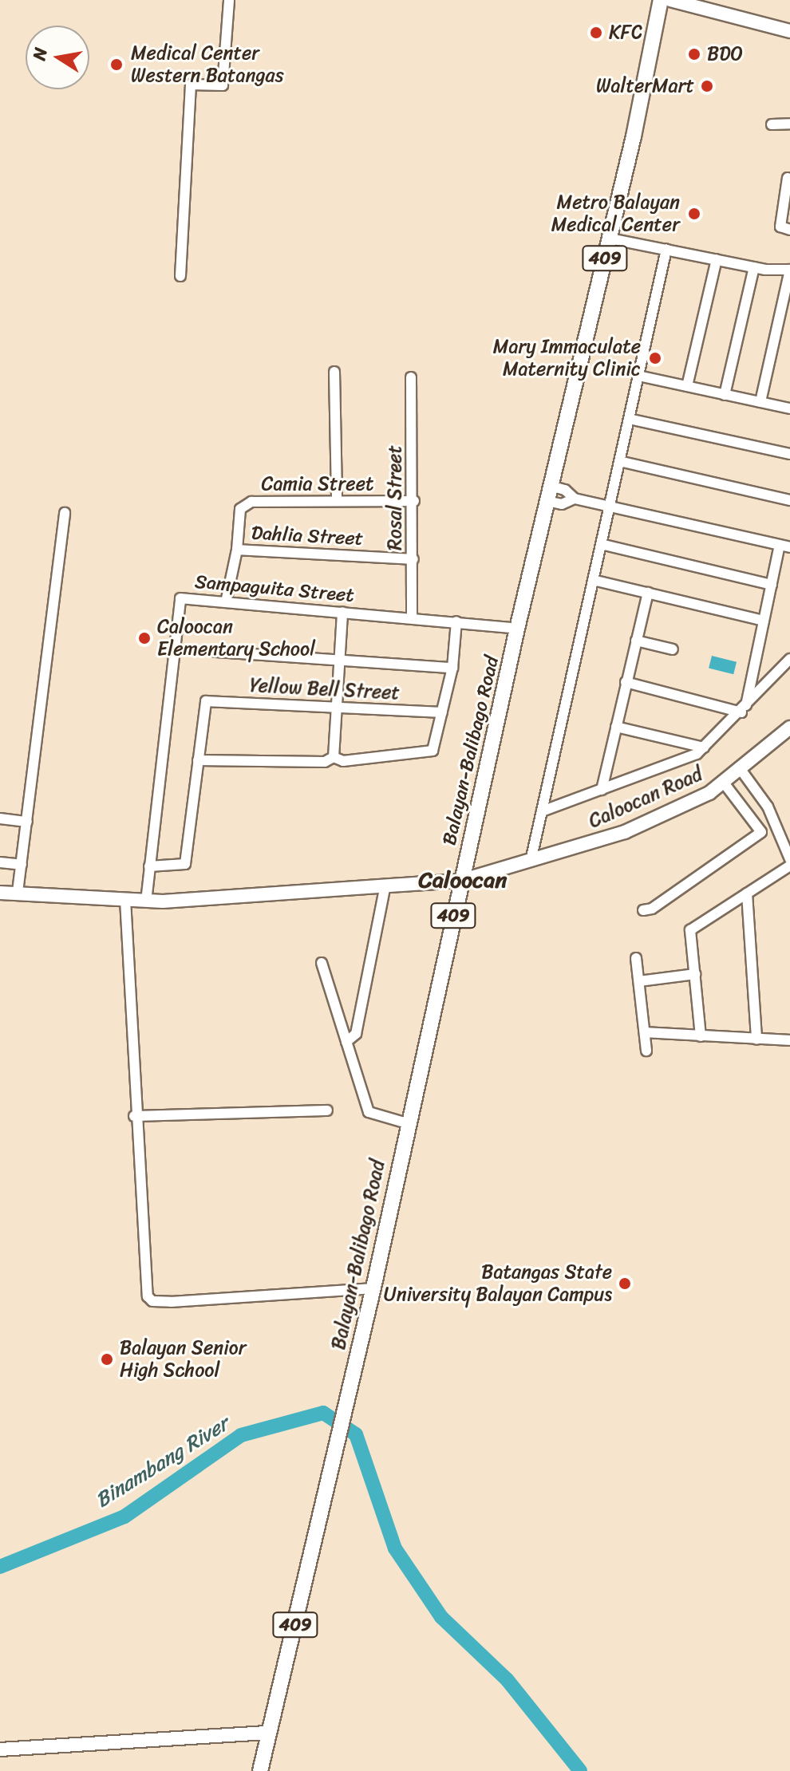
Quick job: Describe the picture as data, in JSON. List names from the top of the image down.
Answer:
{
  "streets": {
    "main road": ["409", "Balayan-Balibago Road"],
    "street": [
      "Camia Street",
      "Rosal Street",
      "Dahlia Street",
      "Sampaguita Street",
      "Yellow Bell Street",
      "Caloocan Road"
    ]
  },
  "crossings": [
    ["Camia Street", "Rosal Street"],
    ["Camia Street", "Dahlia Street"],
    ["Camia Street", "Sampaguita Street"],
    ["Rosal Street", "Dahlia Street"],
    ["Rosal Street", "Sampaguita Street"],
    ["Sampaguita Street", "Balayan-Balibago Road"],
    ["Sampaguita Street", "Caloocan Road"],
    ["Balayan-Balibago Road", "Caloocan Road"]
  ],
  "districts": ["Caloocan"],
  "water": ["Binambang River"],
  "places": [
    "KFC",
    "BDO",
    "Medical Center Western Batangas",
    "WalterMart",
    "Metro Balayan Medical Center",
    "Mary Immaculate Maternity Clinic",
    "Caloocan Elementary School",
    "Batangas State University Balayan Campus",
    "Balayan Senior High School"
  ],
  "north": "left"
}
